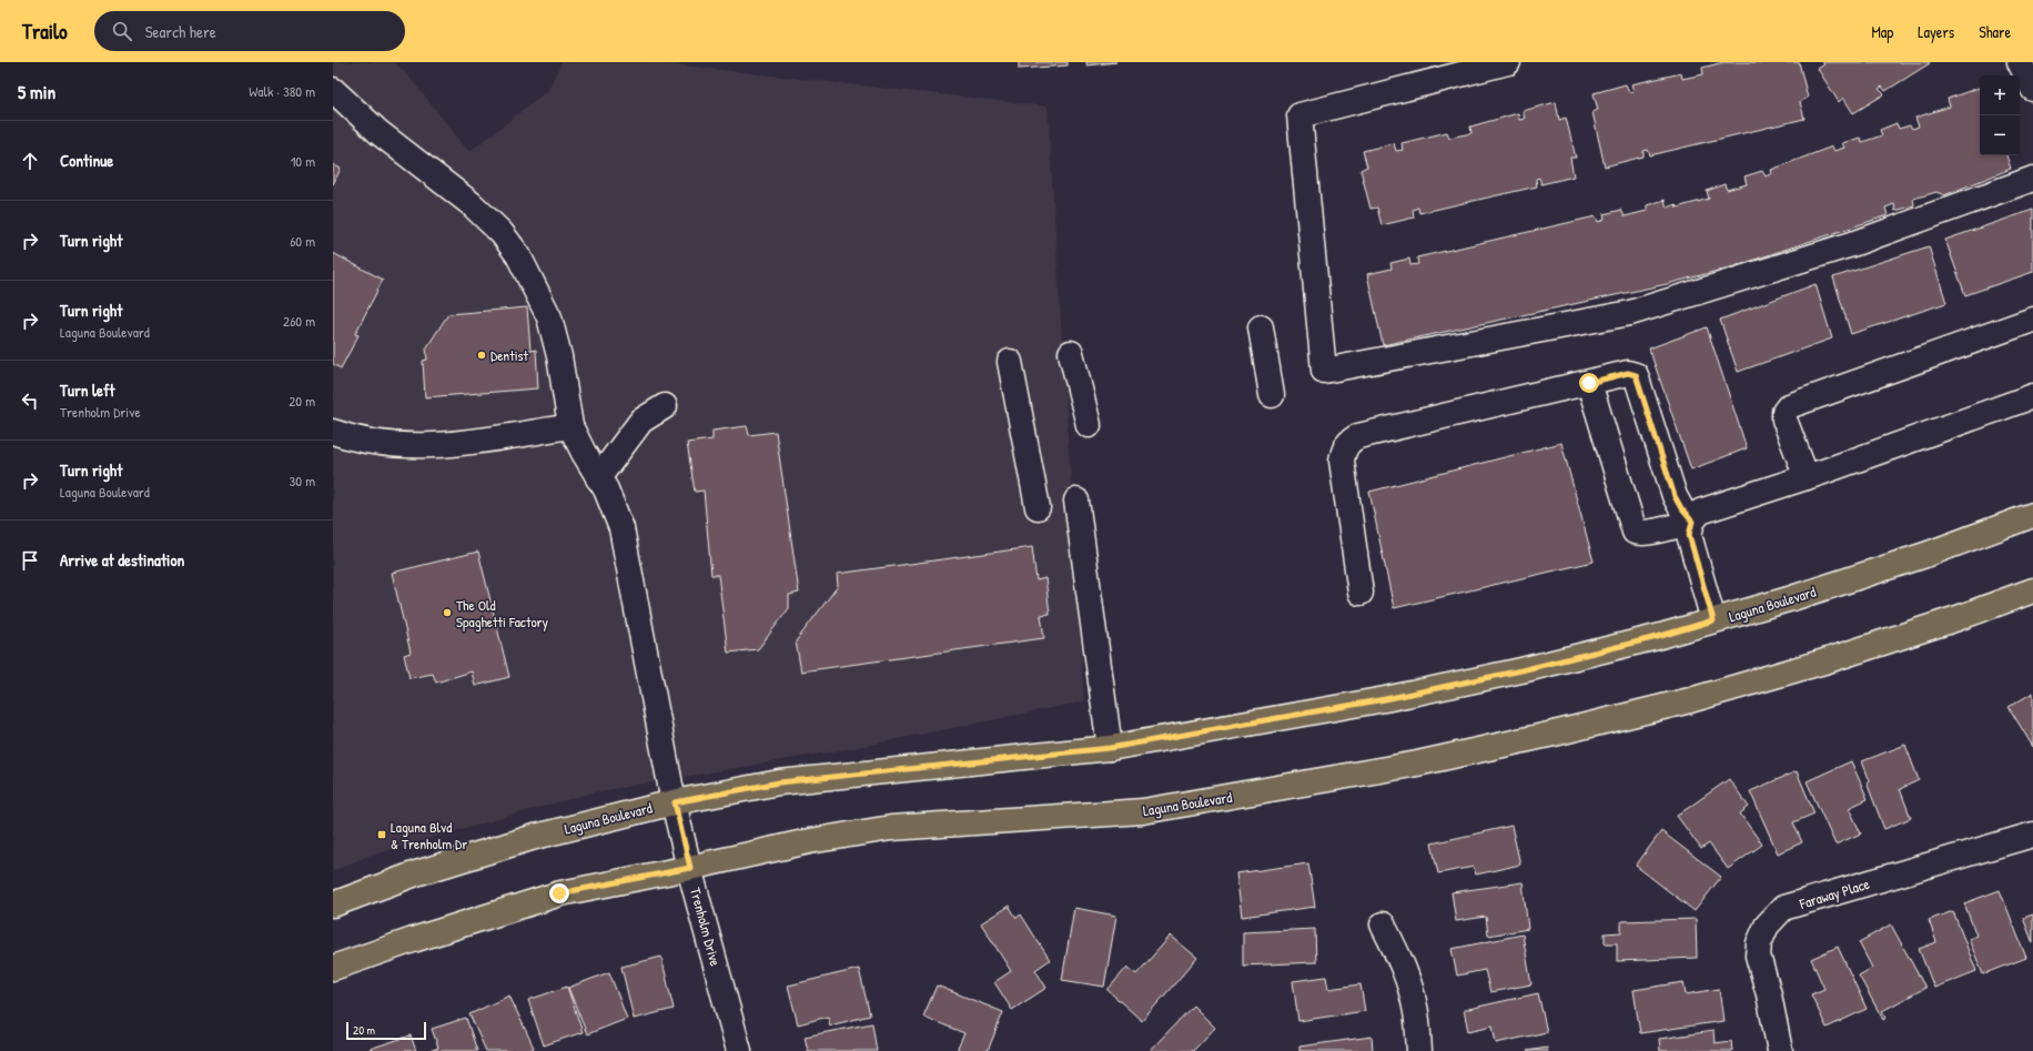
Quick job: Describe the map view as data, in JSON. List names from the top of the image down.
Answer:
{
  "streets": {
    "main road": ["Laguna Boulevard"],
    "street": ["Faraway Place", "Trenholm Drive"]
  },
  "crossings": [
    ["Laguna Boulevard", "Trenholm Drive"]
  ],
  "places": {
    "other": ["Dentist", "The Old Spaghetti Factory"],
    "transit": ["Laguna Blvd & Trenholm Dr"]
  },
  "scale_bar": "20 m",
  "page": {
    "header": "Trailo",
    "search": "Search here",
    "nav": ["Map", "Layers", "Share"],
    "heading": ["5 min", "Walk · 380 m"],
    "map_buttons": ["+", "−"],
    "list": [
      ["Continue", "10 m"],
      ["Turn right", "60 m"],
      ["Turn right", "Laguna Boulevard", "260 m"],
      ["Turn left", "Trenholm Drive", "20 m"],
      ["Turn right", "Laguna Boulevard", "30 m"],
      "Arrive at destination"
    ],
    "scale": "20 m"
  }
}
